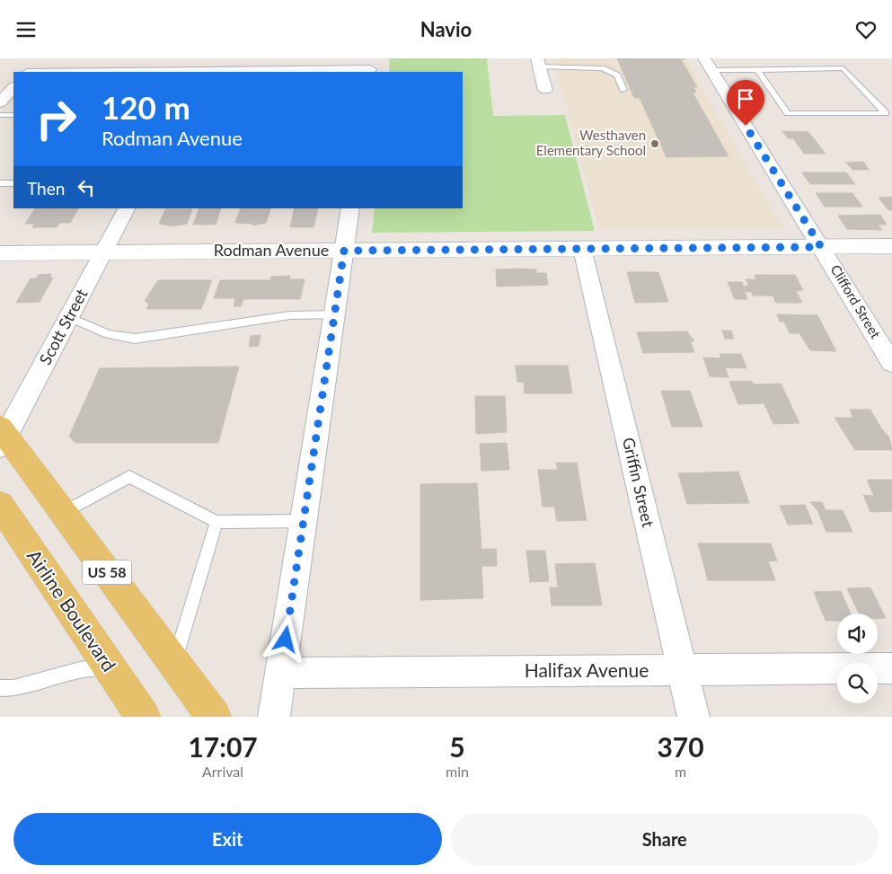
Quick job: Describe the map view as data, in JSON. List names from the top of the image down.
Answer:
{
  "streets": {
    "main road": ["US 58", "Airline Boulevard"],
    "street": [
      "Rodman Avenue",
      "Clifford Street",
      "Scott Street",
      "Griffin Street",
      "Halifax Avenue"
    ]
  },
  "crossings": [
    ["Rodman Avenue", "Clifford Street"],
    ["Rodman Avenue", "Scott Street"],
    ["Rodman Avenue", "Griffin Street"],
    ["Scott Street", "US 58"],
    ["Griffin Street", "Halifax Avenue"]
  ],
  "places": ["Westhaven Elementary School"],
  "page": {
    "header": "Navio",
    "turn": ["120 m", "Rodman Avenue"],
    "then": "Then",
    "eta": [
      "17:07",
      "Arrival",
      "5",
      "min",
      "370",
      "m"
    ],
    "buttons": ["Exit", "Share"]
  }
}
